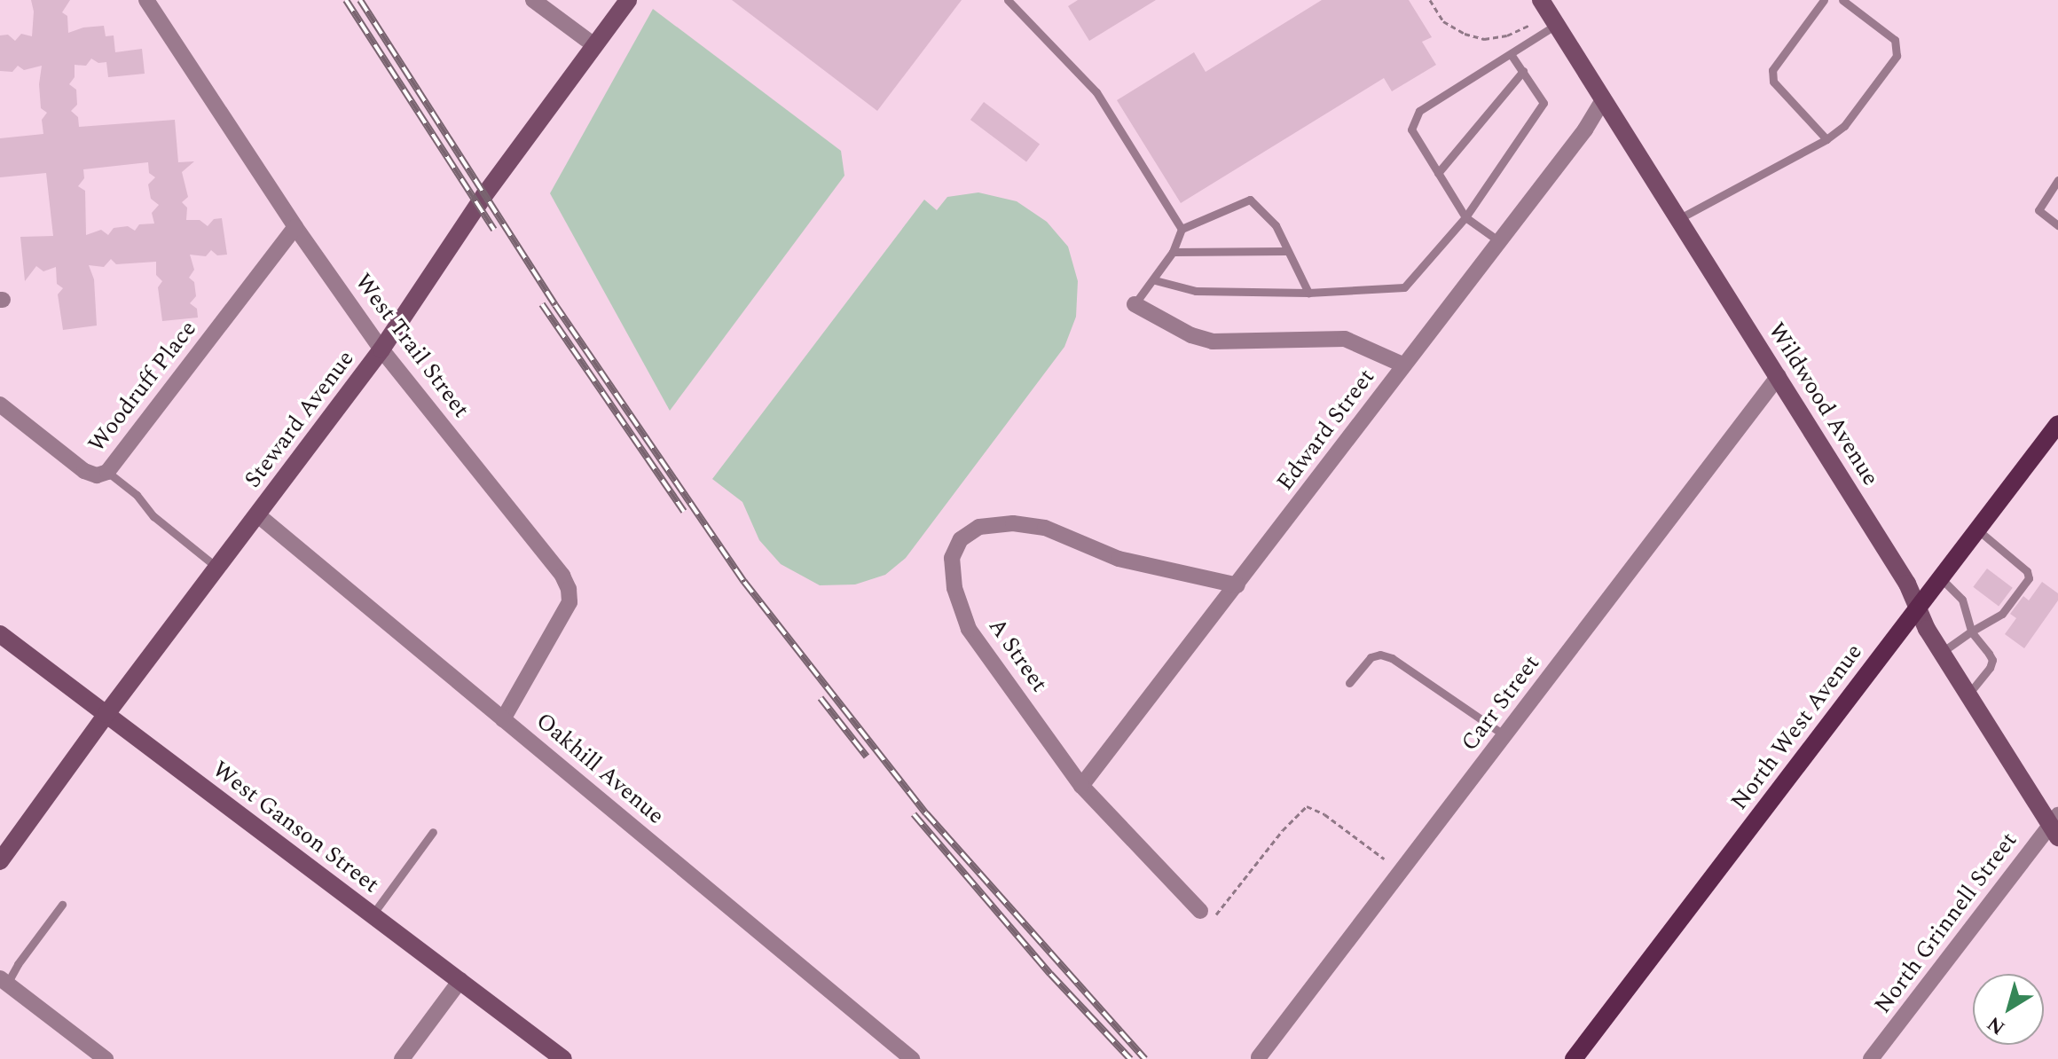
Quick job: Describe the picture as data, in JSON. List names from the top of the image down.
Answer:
{
  "streets": {
    "main road": ["North West Avenue"],
    "street": [
      "West Trail Street",
      "Woodruff Place",
      "Wildwood Avenue",
      "Steward Avenue",
      "Edward Street",
      "A Street",
      "Carr Street",
      "Oakhill Avenue",
      "West Ganson Street",
      "North Grinnell Street"
    ]
  },
  "crossings": [
    ["West Trail Street", "Woodruff Place"],
    ["West Trail Street", "Steward Avenue"],
    ["West Trail Street", "Oakhill Avenue"],
    ["Wildwood Avenue", "Edward Street"],
    ["Wildwood Avenue", "Carr Street"],
    ["Wildwood Avenue", "North West Avenue"],
    ["Wildwood Avenue", "North Grinnell Street"],
    ["Steward Avenue", "Oakhill Avenue"],
    ["Steward Avenue", "West Ganson Street"],
    ["Edward Street", "A Street"]
  ],
  "north": "bottom left"
}
